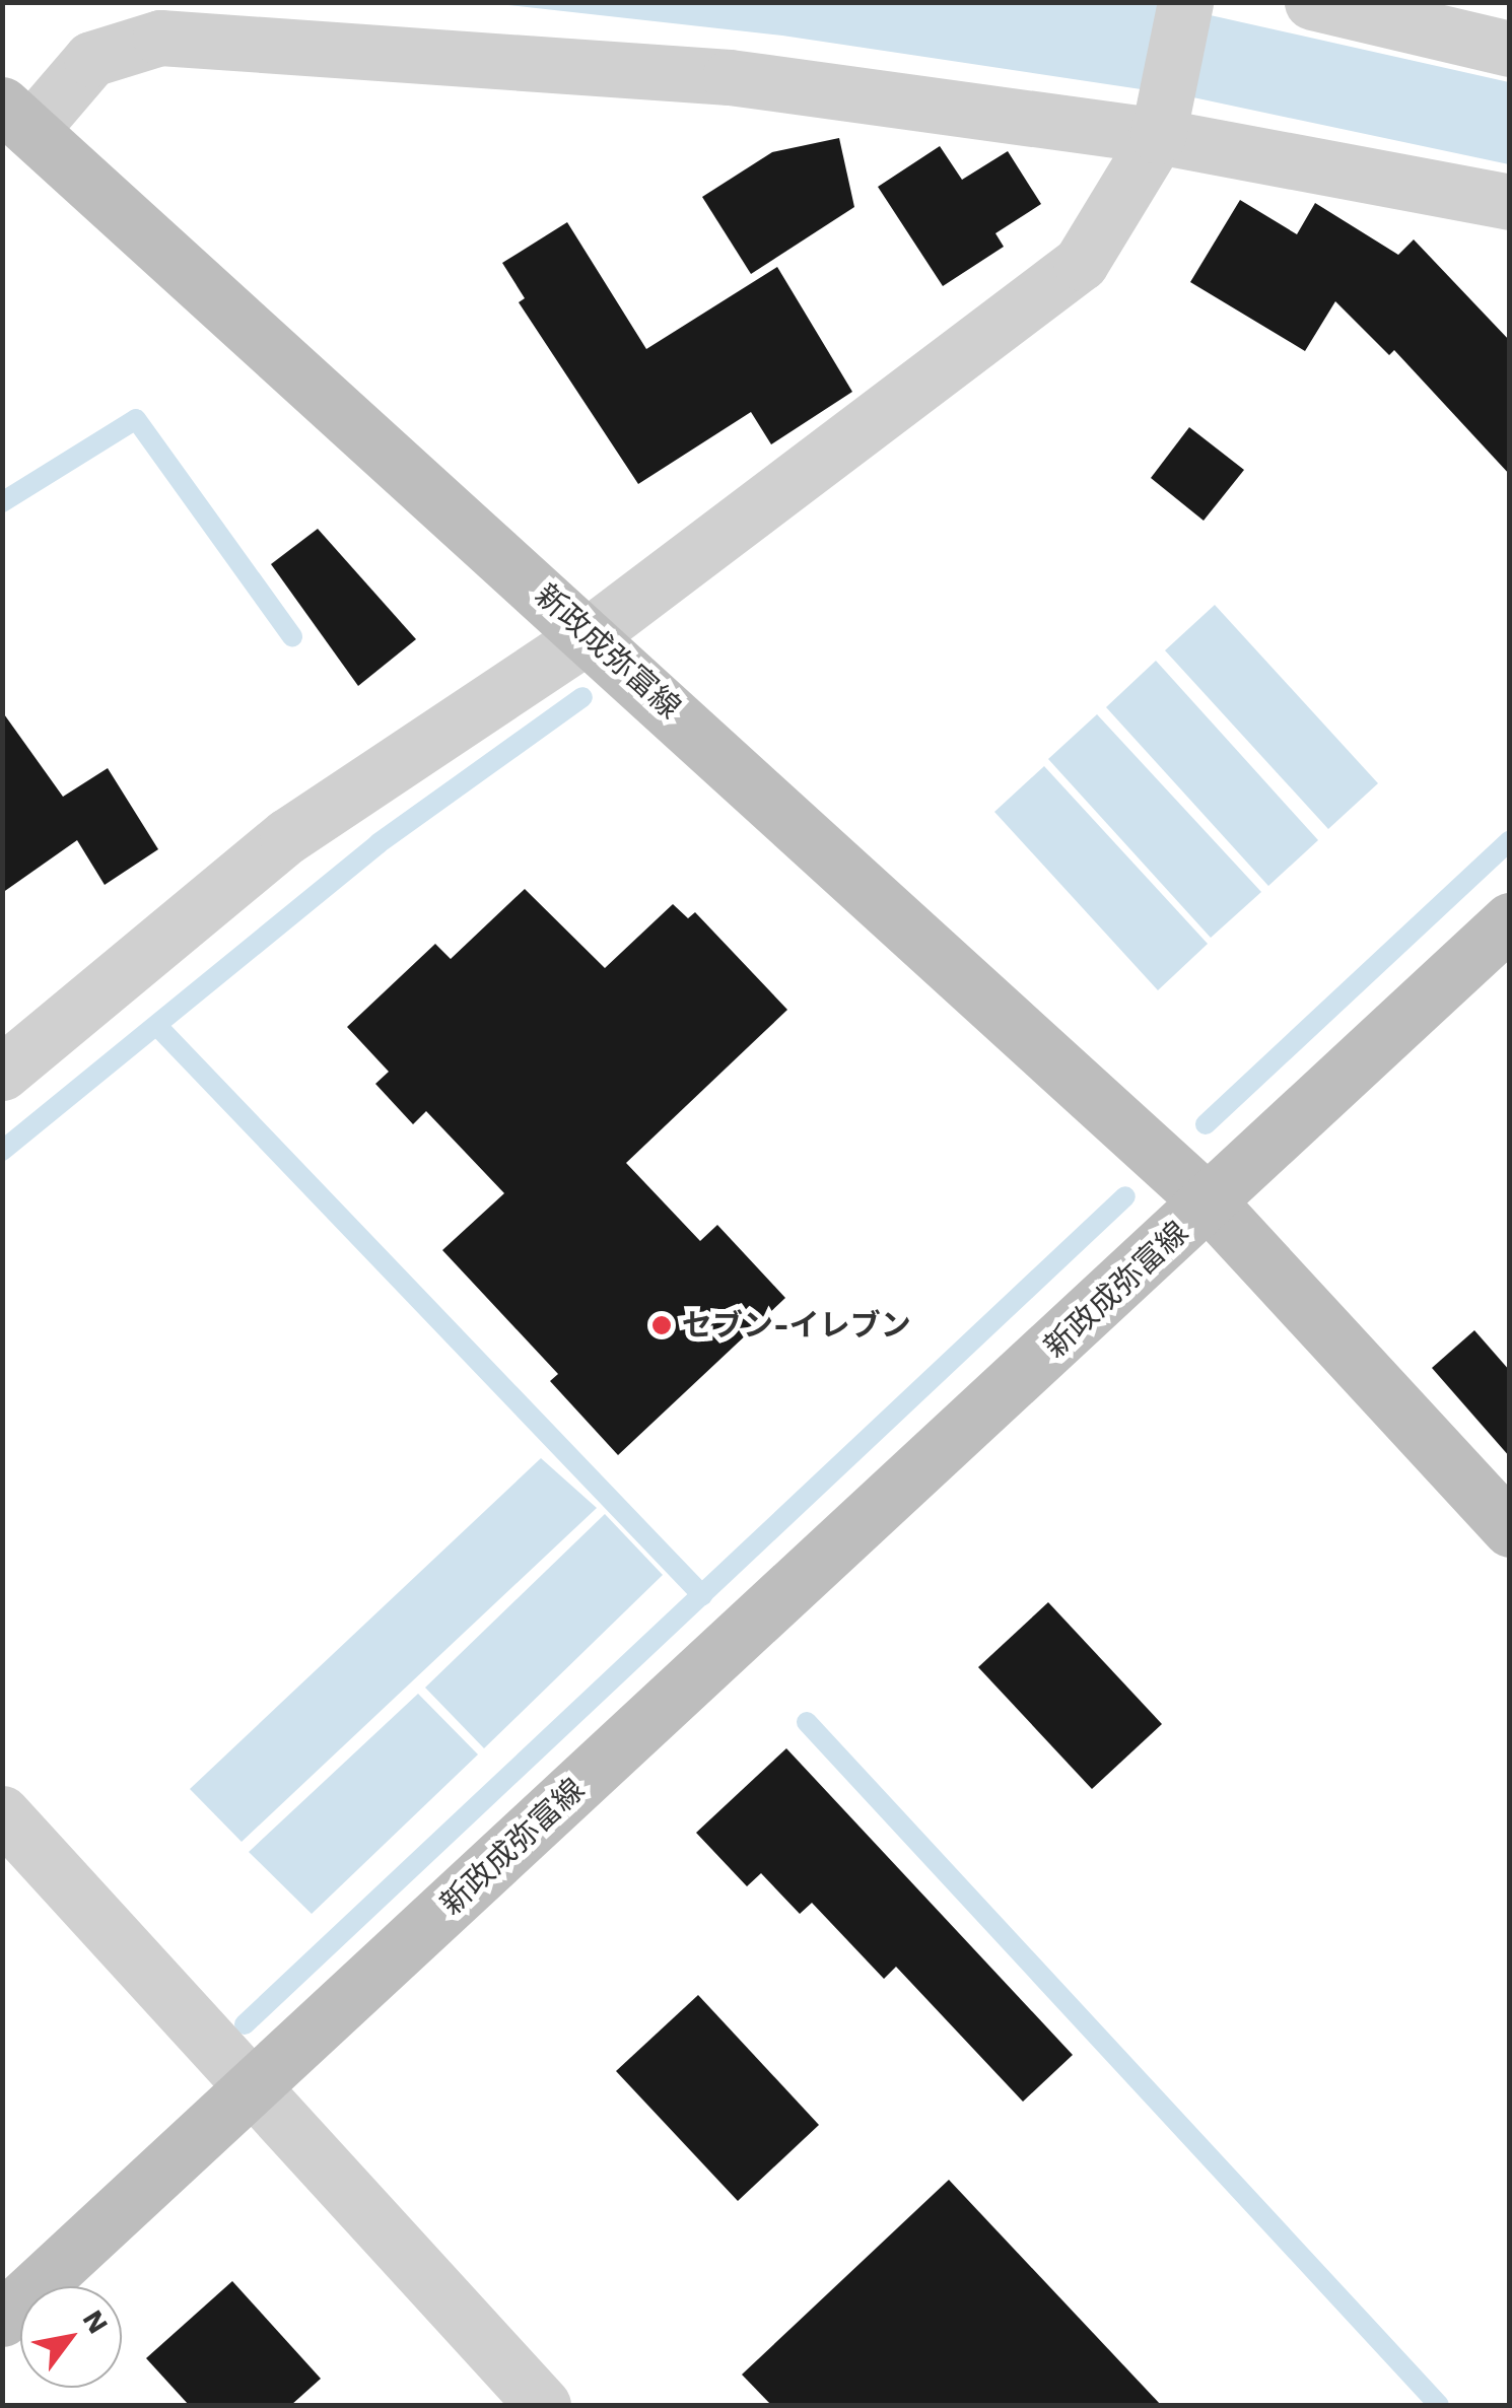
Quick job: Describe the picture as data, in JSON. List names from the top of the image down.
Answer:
{
  "streets": {
    "main road": ["新政成弥富線"]
  },
  "places": ["セブン-イレブン"],
  "north": "top right"
}
